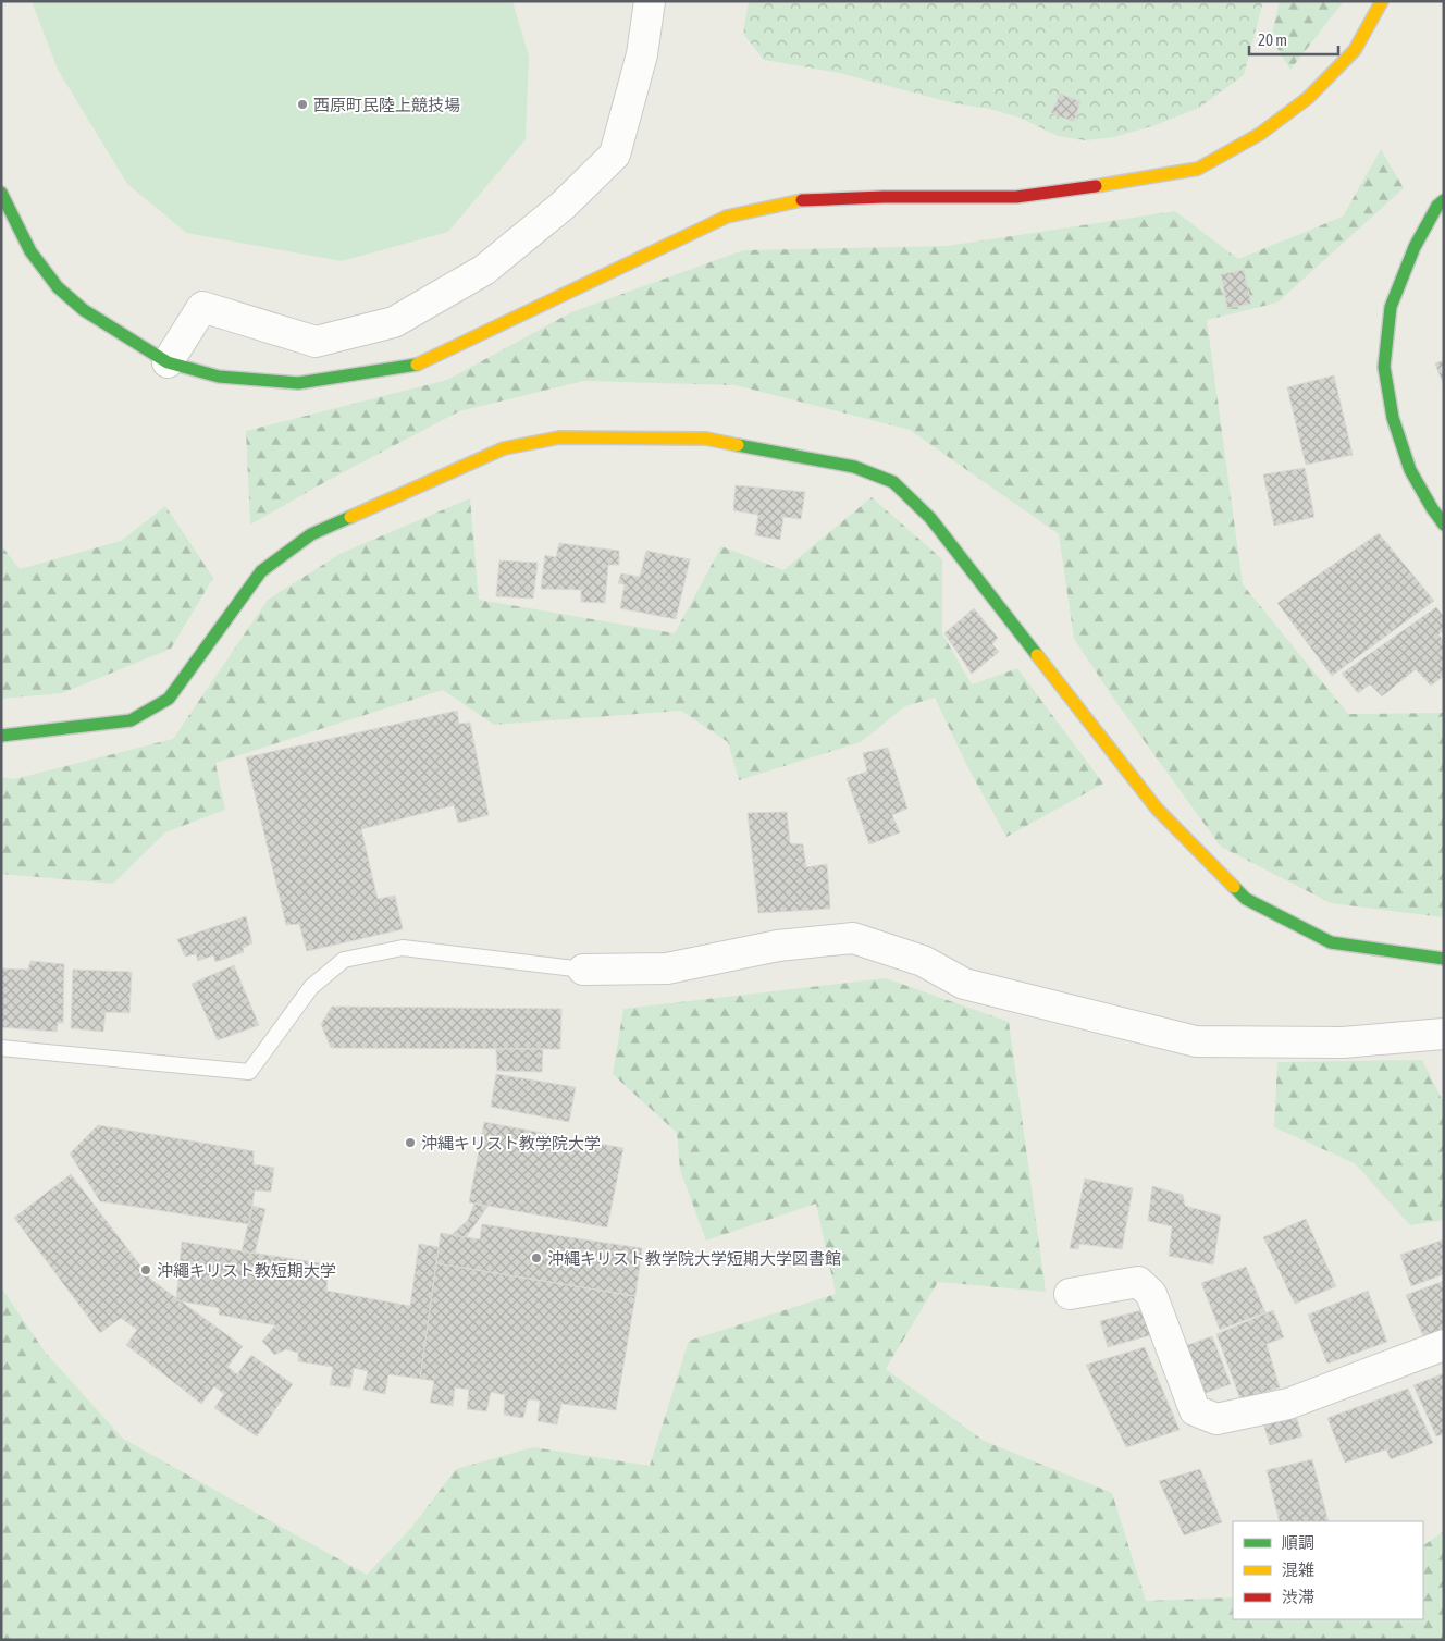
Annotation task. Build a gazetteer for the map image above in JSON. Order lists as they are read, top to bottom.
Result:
{
  "places": [
    "西原町民陸上競技場",
    "沖縄キリスト教学院大学",
    "沖縄キリスト教学院大学短期大学図書館",
    "沖繩キリスト教短期大学"
  ],
  "legend": ["順調", "混雑", "渋滞"],
  "scale_bar": "20 m"
}
